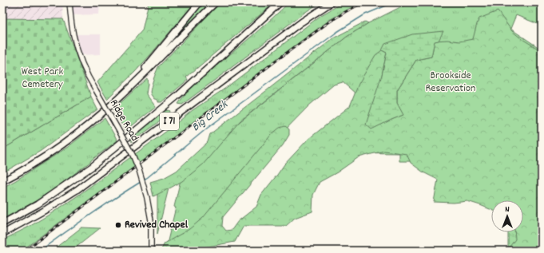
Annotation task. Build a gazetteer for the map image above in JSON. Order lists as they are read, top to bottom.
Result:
{
  "streets": {
    "highway": ["I 71"],
    "main road": ["Ridge Road"]
  },
  "water": ["Big Creek"],
  "parks": ["West Park Cemetery", "Brookside Reservation"],
  "places": ["Revived Chapel"],
  "north": "top"
}
